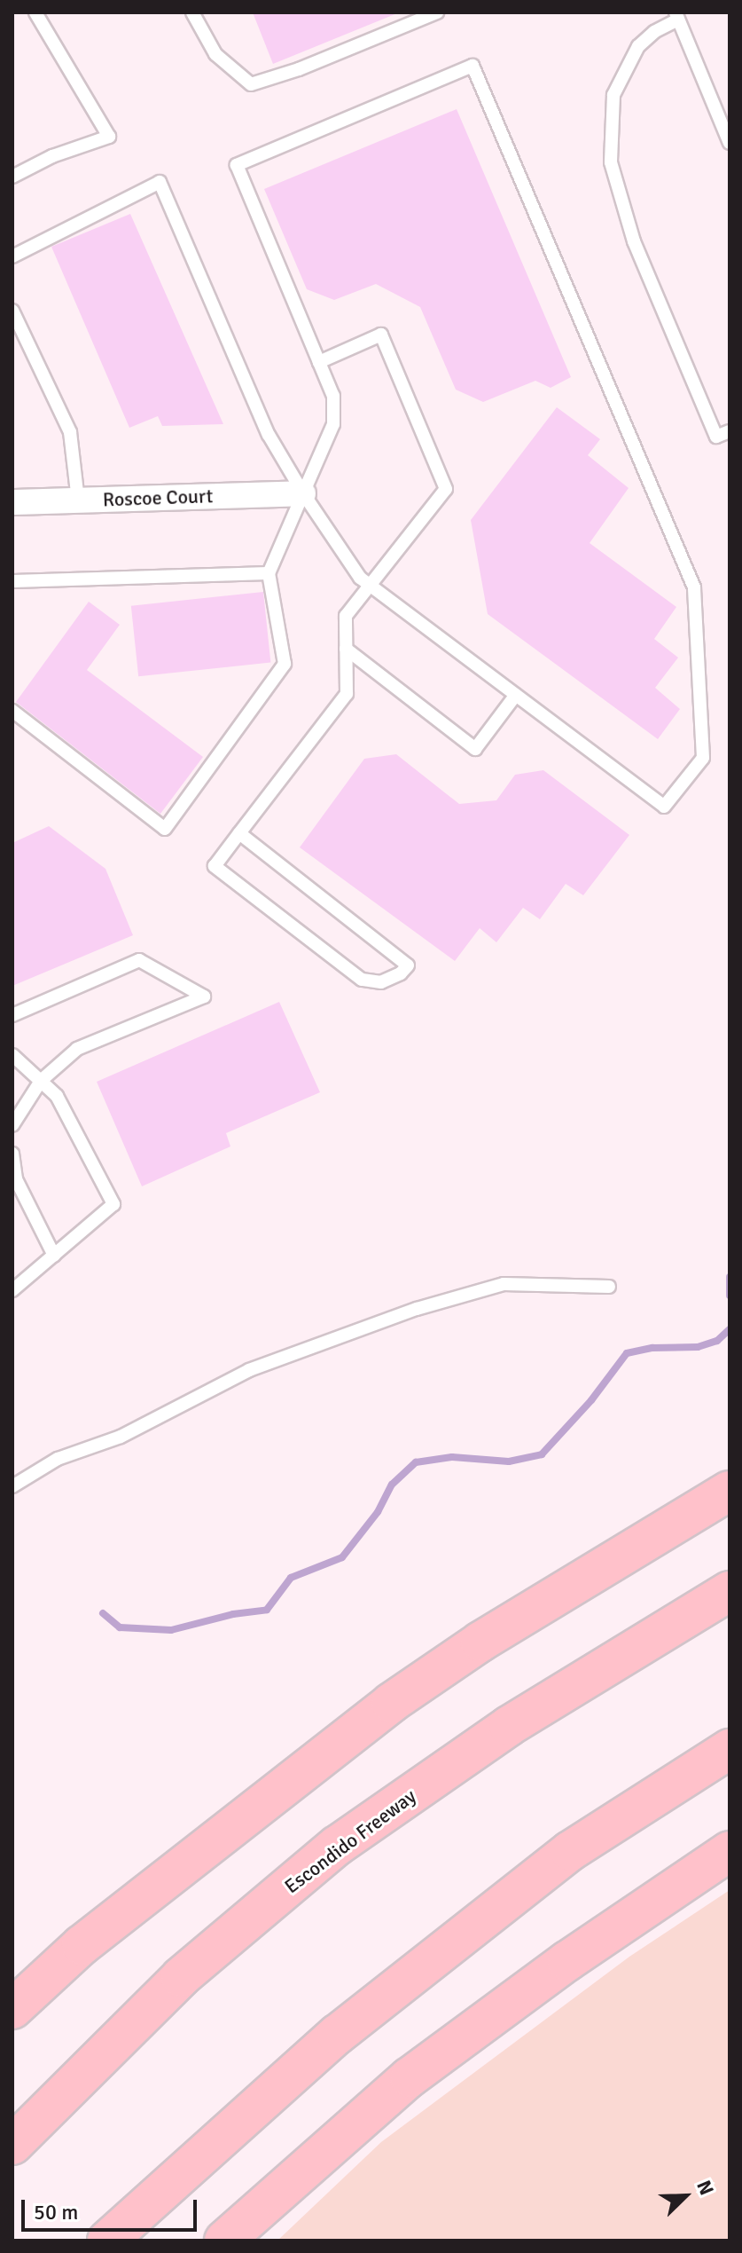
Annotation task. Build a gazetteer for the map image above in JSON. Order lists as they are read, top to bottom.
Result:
{
  "streets": {
    "highway": ["Escondido Freeway"],
    "street": ["Roscoe Court"]
  },
  "scale_bar": "50 m",
  "north": "top right"
}
